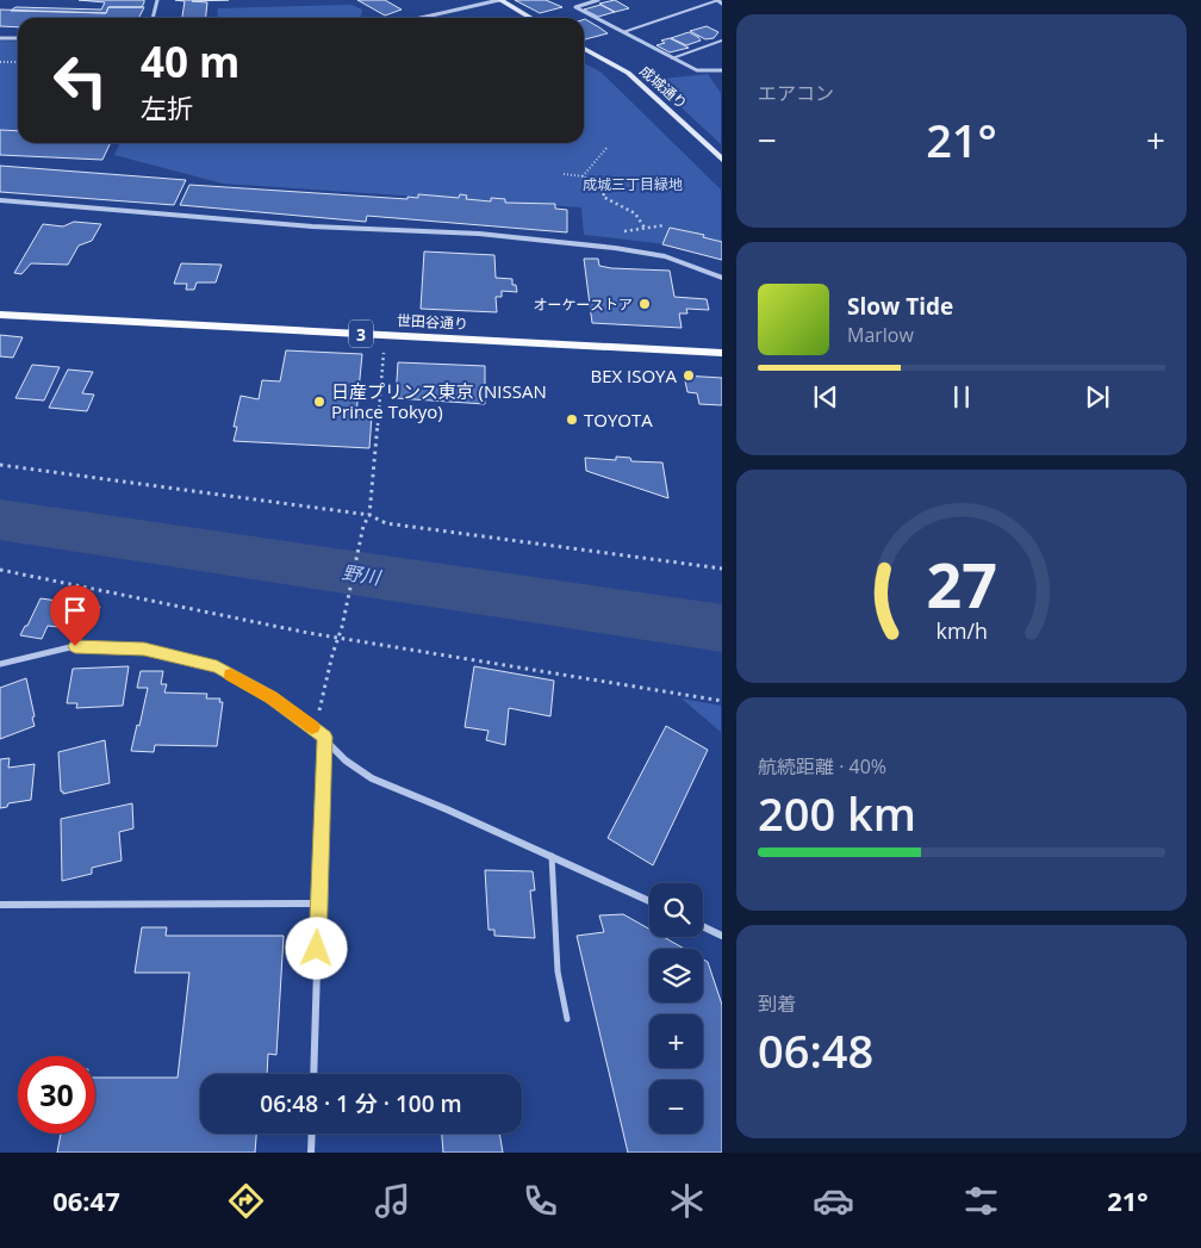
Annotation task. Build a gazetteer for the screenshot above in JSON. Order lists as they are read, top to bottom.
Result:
{
  "streets": {
    "main road": ["世田谷通り", "3"],
    "street": ["成城通り"]
  },
  "water": ["野川"],
  "parks": ["成城三丁目緑地"],
  "places": [
    "オーケーストア",
    "BEX ISOYA",
    "日産プリンス東京 (NISSAN Prince Tokyo)",
    "TOYOTA"
  ],
  "page": {
    "tile": [
      "エアコン",
      ["航続距離 · 40%", "200 km"],
      ["到着", "06:48"]
    ],
    "turn": ["40 m", "左折"],
    "heat": ["−", "21°", "+"],
    "song": ["Slow Tide", "Marlow"],
    "map_buttons": ["+", "−"],
    "limit": "30",
    "trip": "06:48 · 1 分 · 100 m",
    "tabs": ["06:47", "21°"],
    "gauge": ["27", "km/h"]
  }
}
